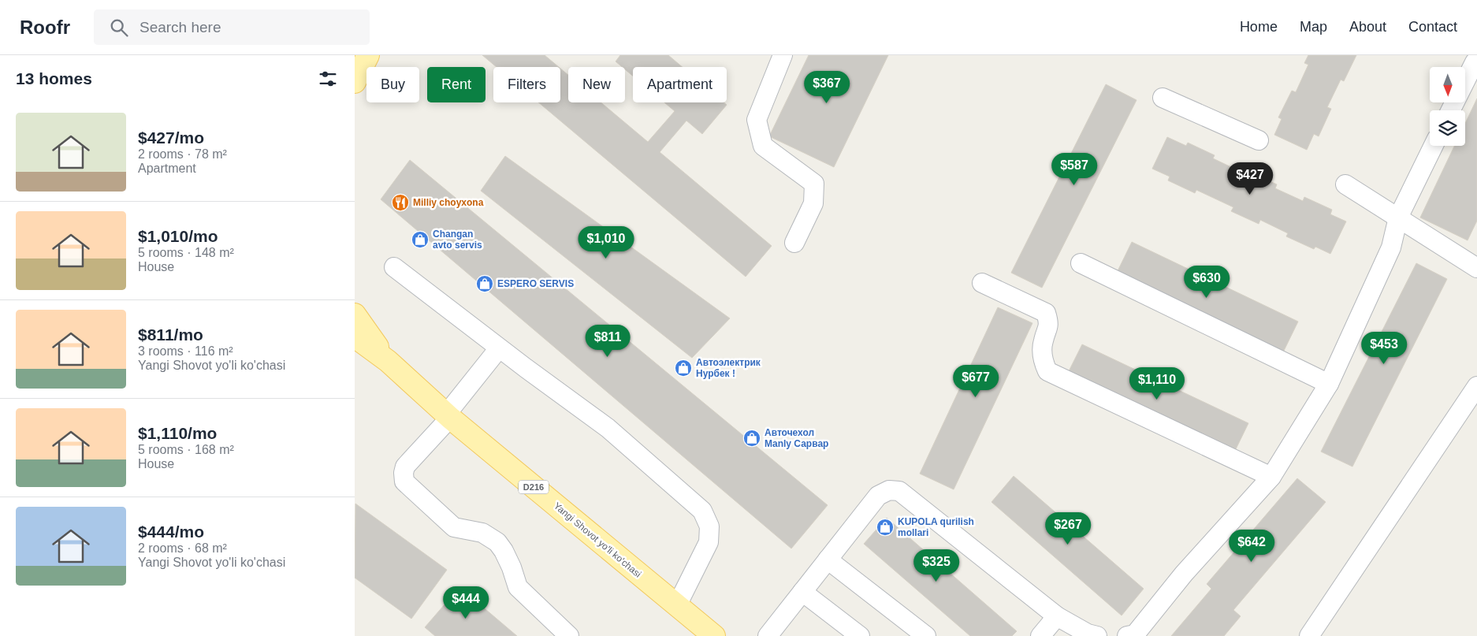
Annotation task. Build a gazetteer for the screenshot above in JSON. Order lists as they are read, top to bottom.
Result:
{
  "streets": {
    "main road": ["D216", "Yangi Shovot yo'li ko'chasi"]
  },
  "places": {
    "restaurant": ["Milliy choyxona"],
    "shop": [
      "Changan avto servis",
      "ESPERO SERVIS",
      "Автоэлектрик Нурбек !",
      "Авточехол Manly Сарвар",
      "KUPOLA qurilish mollari"
    ]
  },
  "north": "bottom",
  "page": {
    "header": "Roofr",
    "search": "Search here",
    "nav": [
      "Home",
      "Map",
      "About",
      "Contact"
    ],
    "heading": "13 homes",
    "chip": [
      "Buy",
      "Rent",
      "Filters",
      "New",
      "Apartment"
    ],
    "price": [
      "$367",
      "$587",
      "$427",
      "$1,010",
      "$630",
      "$811",
      "$453",
      "$677",
      "$1,110",
      "$267",
      "$642",
      "$325",
      "$444"
    ],
    "list": [
      {
        "name": "$427/mo",
        "note": "2 rooms · 78 m² · Apartment"
      },
      {
        "name": "$1,010/mo",
        "note": "5 rooms · 148 m² · House"
      },
      {
        "name": "$811/mo",
        "note": "3 rooms · 116 m² · Yangi Shovot yo'li ko'chasi"
      },
      {
        "name": "$1,110/mo",
        "note": "5 rooms · 168 m² · House"
      },
      {
        "name": "$444/mo",
        "note": "2 rooms · 68 m² · Yangi Shovot yo'li ko'chasi"
      }
    ]
  }
}
